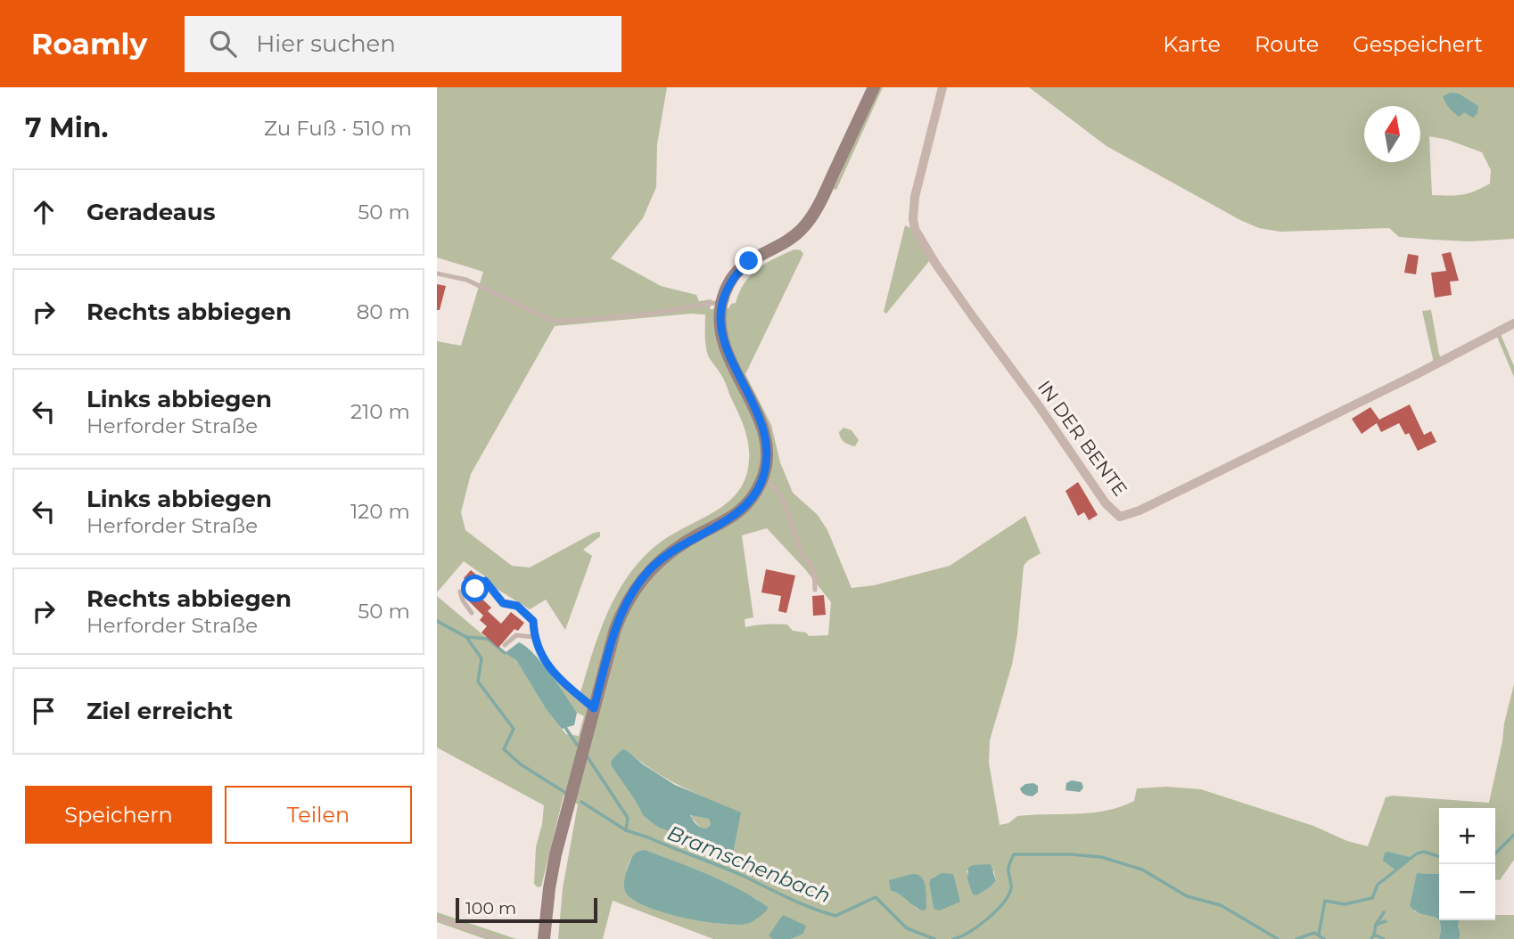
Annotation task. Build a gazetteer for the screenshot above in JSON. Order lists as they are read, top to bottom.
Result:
{
  "streets": {
    "street": ["IN DER BENTE"]
  },
  "water": ["Bramschenbach"],
  "scale_bar": "100 m",
  "north": "top",
  "page": {
    "header": "Roamly",
    "search": "Hier suchen",
    "nav": ["Karte", "Route", "Gespeichert"],
    "heading": ["7 Min.", "Zu Fuß · 510 m"],
    "list": [
      ["Geradeaus", "50 m"],
      ["Rechts abbiegen", "80 m"],
      ["Links abbiegen", "Herforder Straße", "210 m"],
      ["Links abbiegen", "Herforder Straße", "120 m"],
      ["Rechts abbiegen", "Herforder Straße", "50 m"],
      "Ziel erreicht"
    ],
    "buttons": ["Speichern", "Teilen"],
    "map_buttons": ["+", "−"],
    "scale": "100 m"
  }
}
